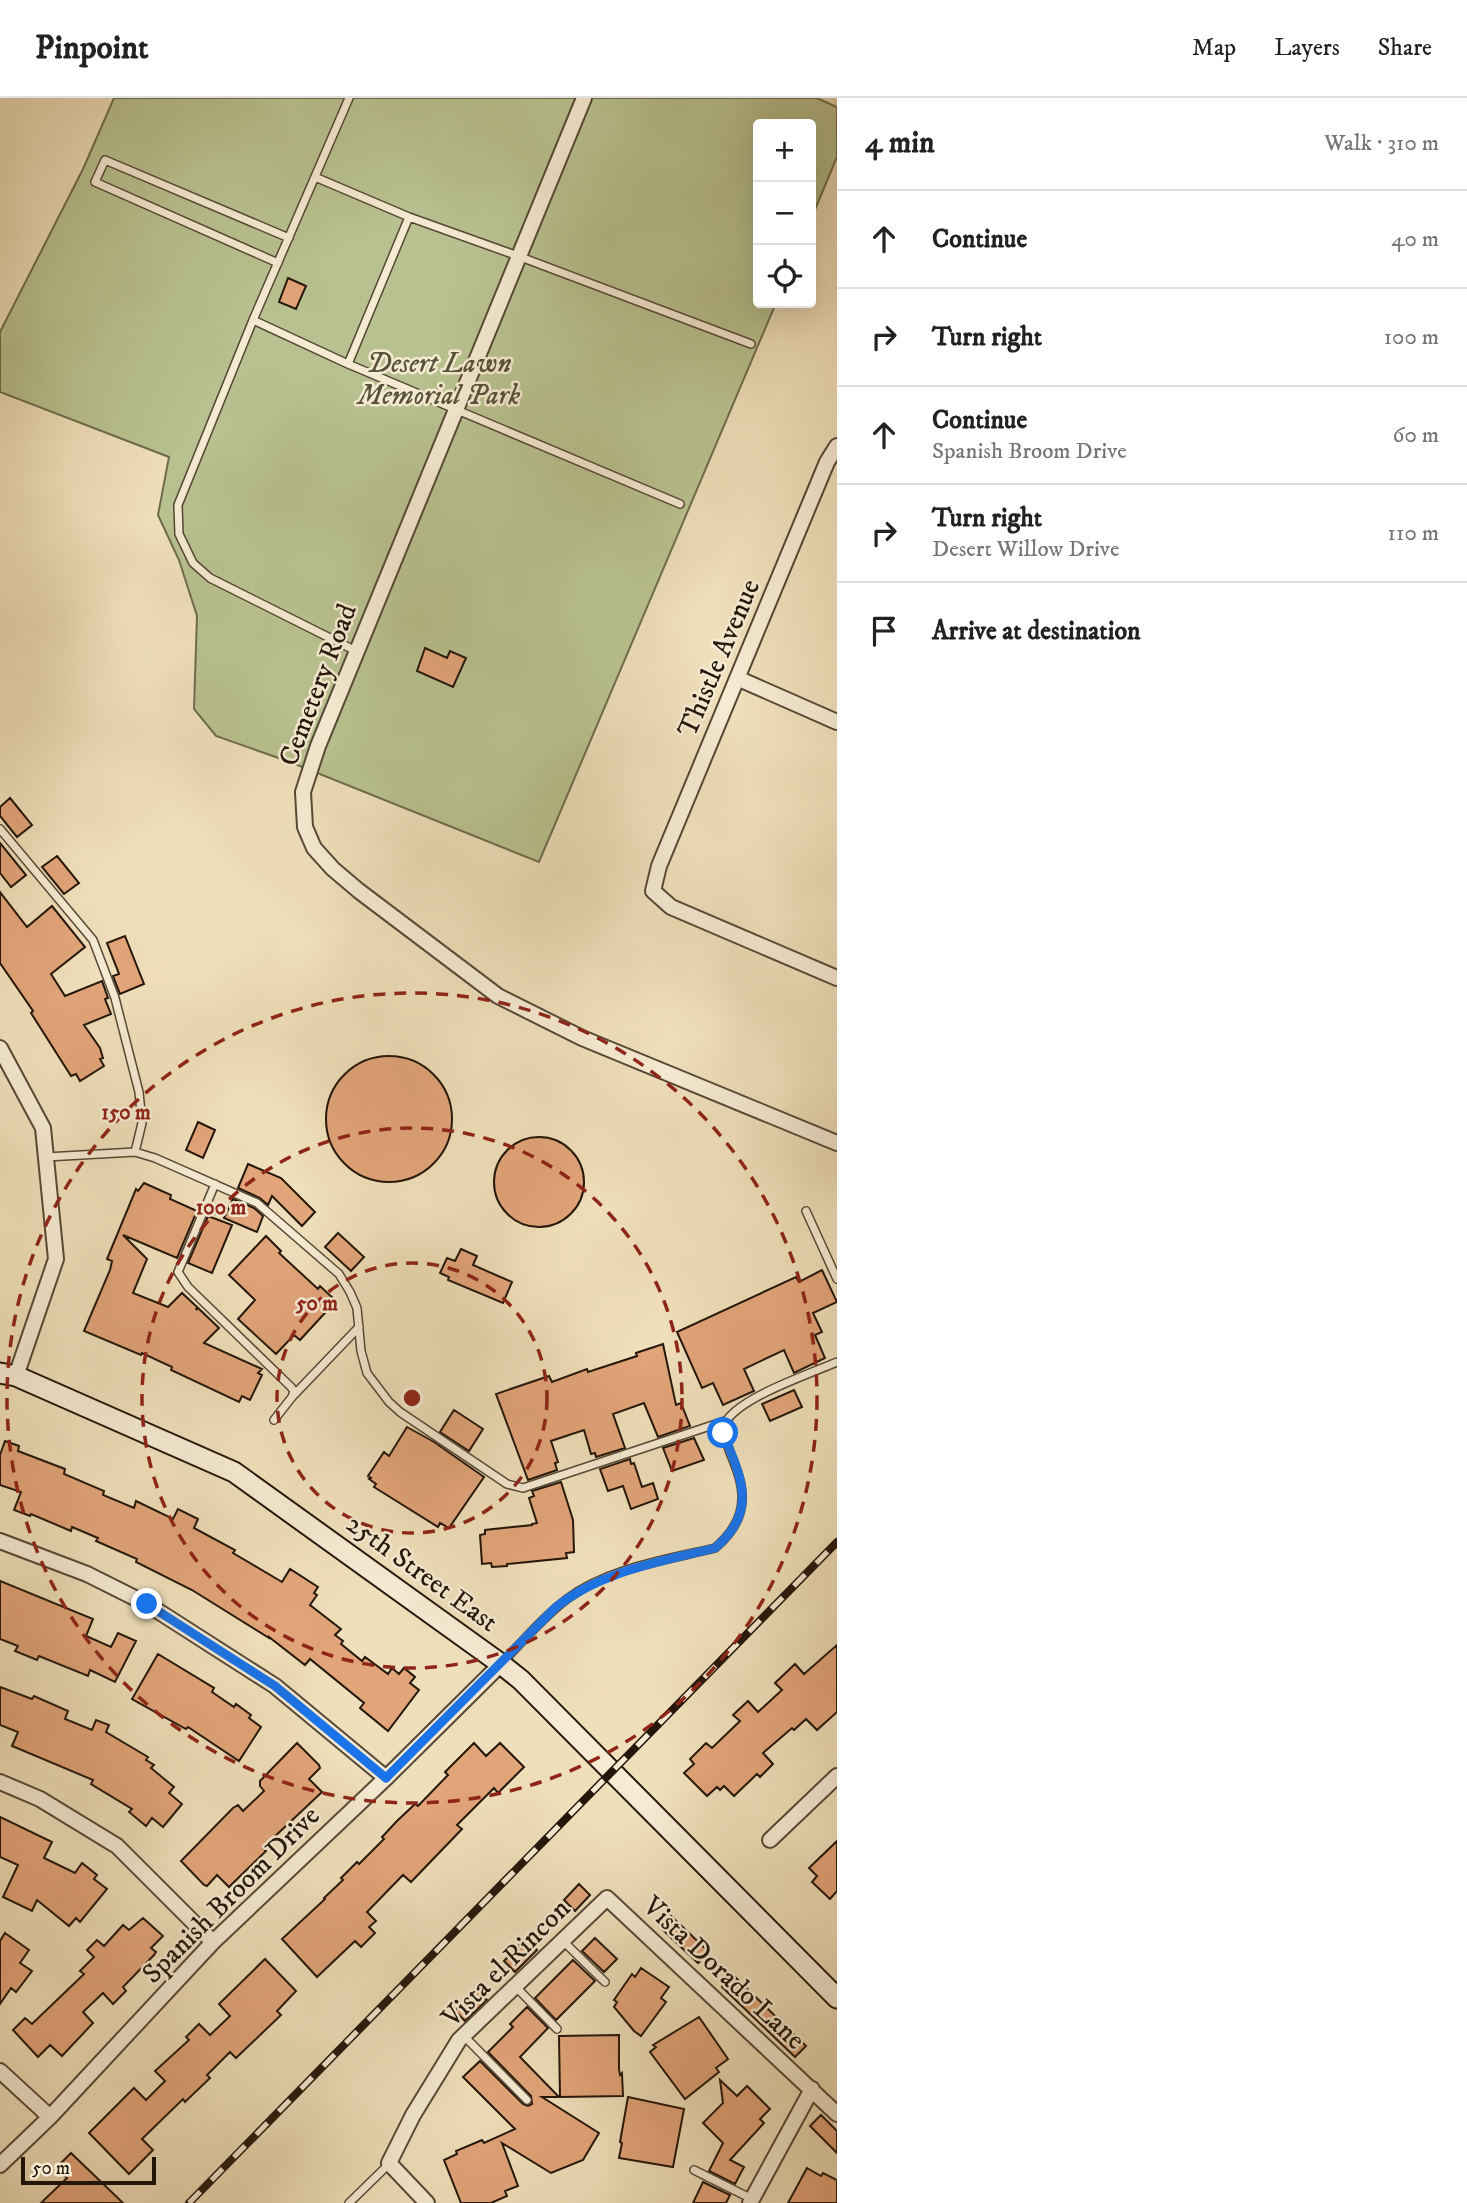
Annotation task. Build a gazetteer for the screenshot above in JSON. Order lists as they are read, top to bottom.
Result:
{
  "streets": {
    "main road": ["25th Street East"],
    "street": [
      "Thistle Avenue",
      "Cemetery Road",
      "Spanish Broom Drive",
      "Vista el Rincon",
      "Vista Dorado Lane"
    ]
  },
  "crossings": [
    ["25th Street East", "Spanish Broom Drive"],
    ["Vista el Rincon", "Vista Dorado Lane"]
  ],
  "parks": ["Desert Lawn Memorial Park"],
  "scale_bar": "50 m",
  "page": {
    "header": "Pinpoint",
    "nav": ["Map", "Layers", "Share"],
    "heading": ["4 min", "Walk · 310 m"],
    "map_buttons": ["+", "−"],
    "list": [
      ["Continue", "40 m"],
      ["Turn right", "100 m"],
      ["Continue", "Spanish Broom Drive", "60 m"],
      ["Turn right", "Desert Willow Drive", "110 m"],
      "Arrive at destination"
    ],
    "scale": "50 m"
  },
  "rings": ["150 m", "100 m", "50 m"]
}
